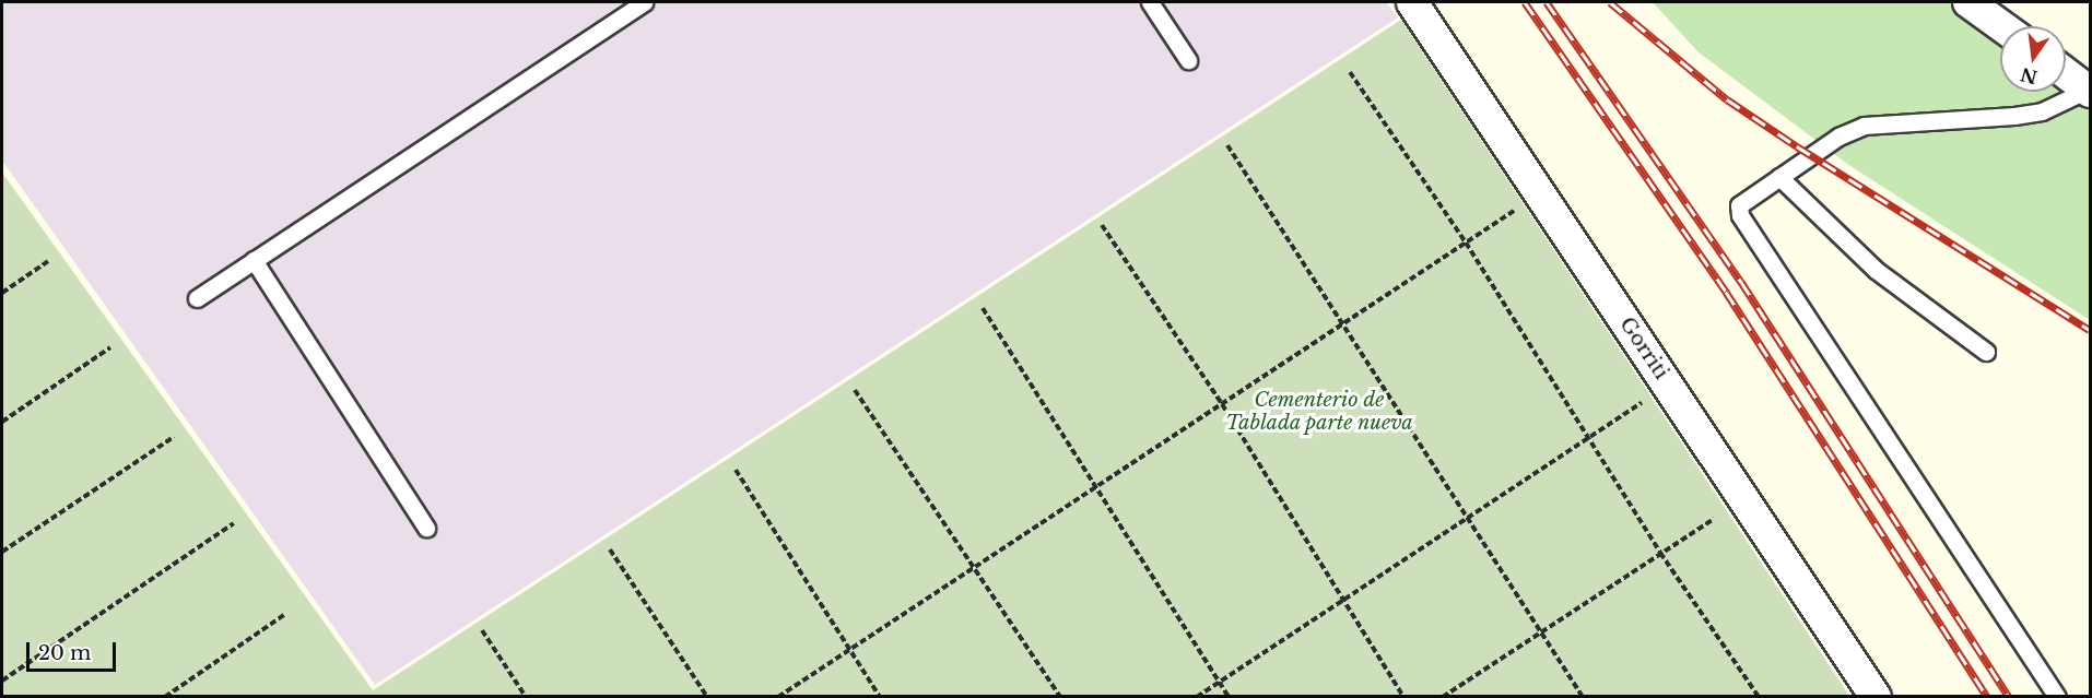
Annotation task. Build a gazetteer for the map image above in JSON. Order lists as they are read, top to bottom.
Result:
{
  "streets": {
    "street": ["Gorriti"]
  },
  "parks": ["Cementerio de Tablada parte nueva"],
  "scale_bar": "20 m",
  "north": "bottom"
}
